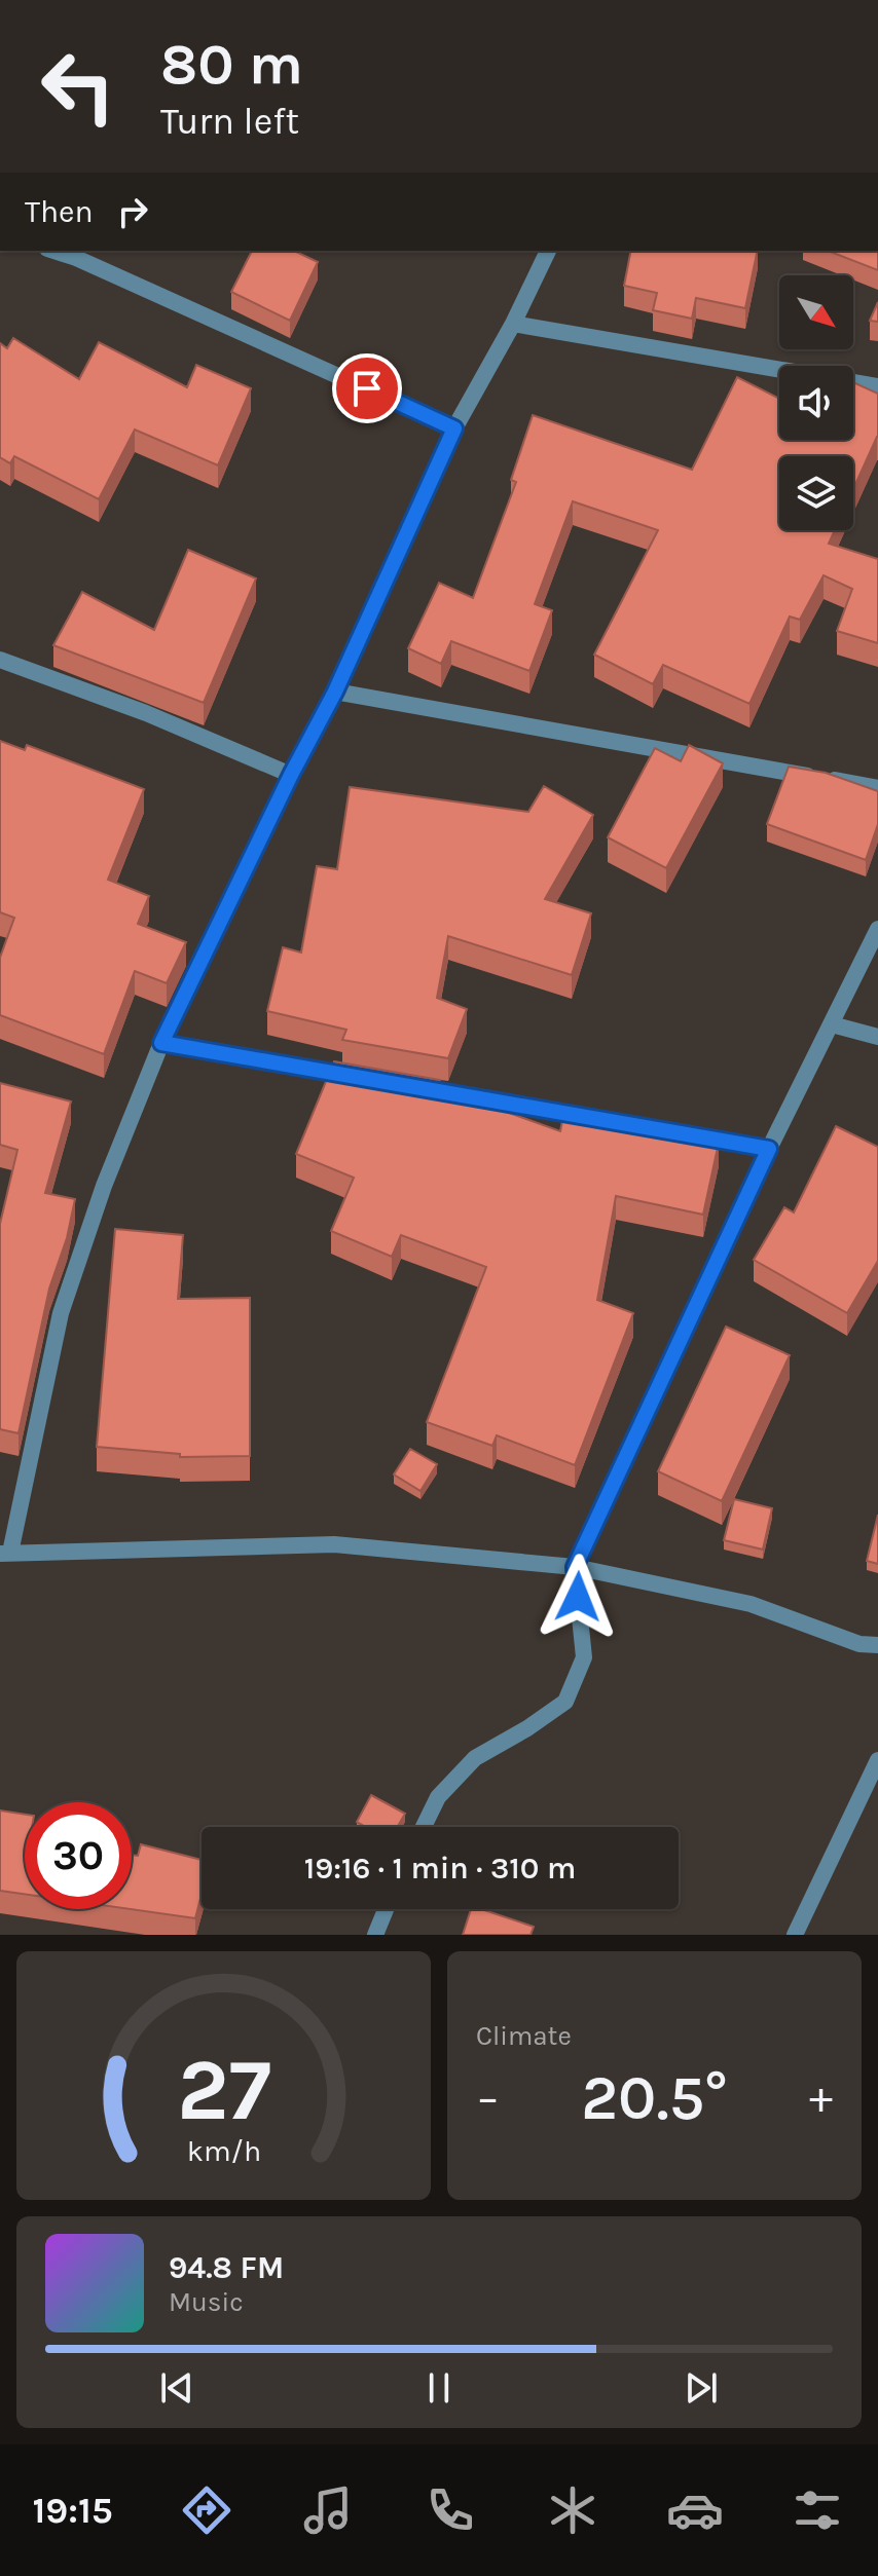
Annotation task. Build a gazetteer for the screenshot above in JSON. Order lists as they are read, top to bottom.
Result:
{
  "north": "bottom right",
  "page": {
    "turn": ["80 m", "Turn left"],
    "then": "Then",
    "limit": "30",
    "trip": "19:16 · 1 min · 310 m",
    "tile": "Climate",
    "heat": ["−", "20.5°", "+"],
    "song": ["94.8 FM", "Music"],
    "tabs": "19:15",
    "gauge": ["27", "km/h"]
  }
}
